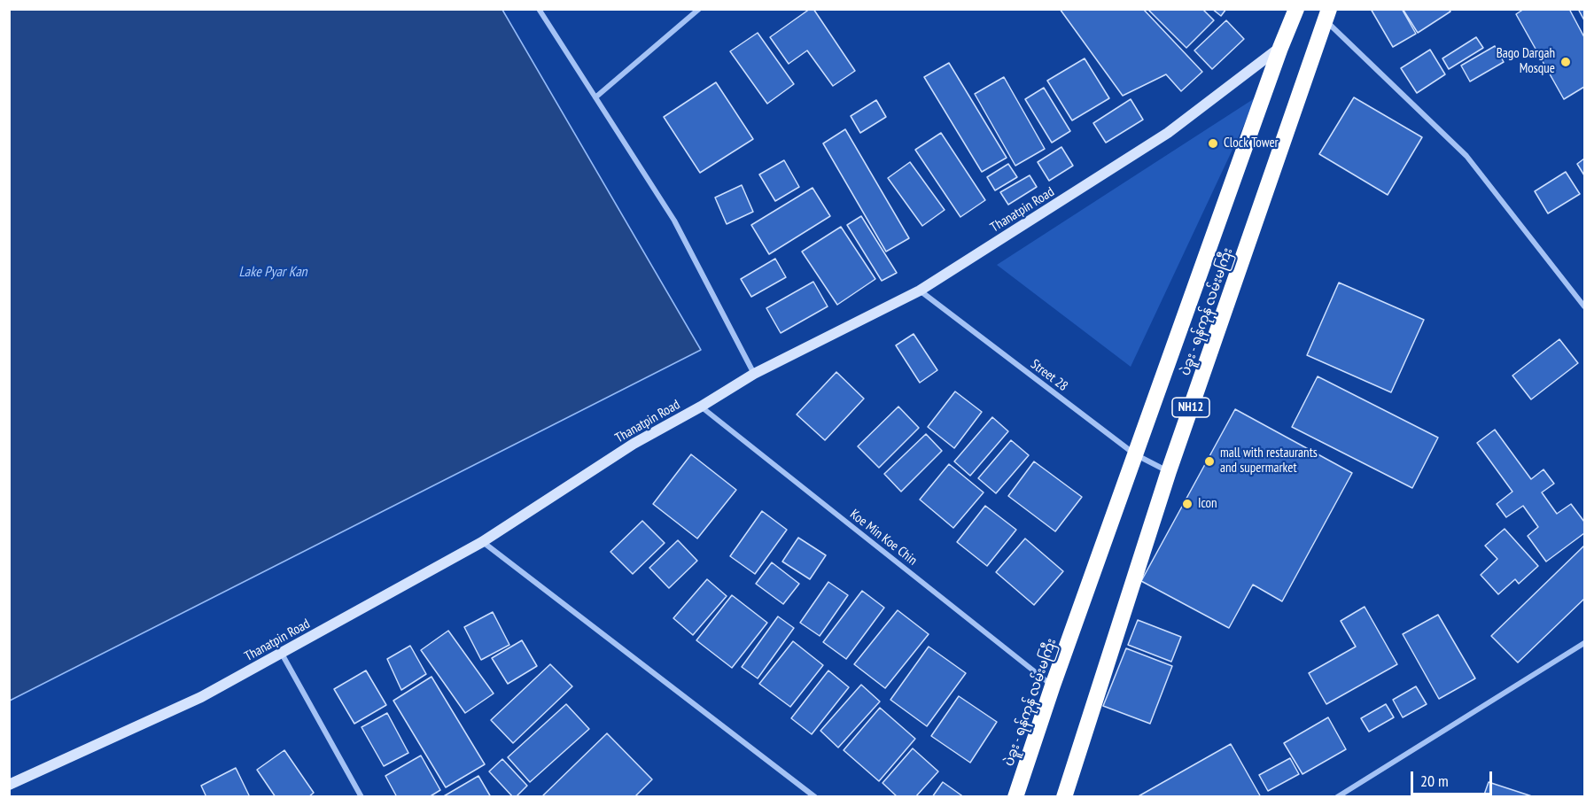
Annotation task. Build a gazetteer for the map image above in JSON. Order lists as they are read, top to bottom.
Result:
{
  "streets": {
    "highway": ["ပဲခူး - ရန်ကုန် လမ်းမကြီး", "NH12"],
    "main road": ["Thanatpin Road"],
    "street": ["Street 28", "Koe Min Koe Chin"]
  },
  "crossings": [
    ["Thanatpin Road", "ပဲခူး - ရန်ကုန် လမ်းမကြီး"],
    ["Thanatpin Road", "Street 28"],
    ["Thanatpin Road", "NH12"],
    ["Thanatpin Road", "Koe Min Koe Chin"],
    ["ပဲခူး - ရန်ကုန် လမ်းမကြီး", "Street 28"],
    ["ပဲခူး - ရန်ကုန် လမ်းမကြီး", "NH12"],
    ["ပဲခူး - ရန်ကုန် လမ်းမကြီး", "Koe Min Koe Chin"]
  ],
  "water": ["Lake Pyar Kan"],
  "places": [
    "Bago Dargah Mosque",
    "Clock Tower",
    "mall with restaurants and supermarket",
    "Icon"
  ],
  "scale_bar": "20 m"
}
